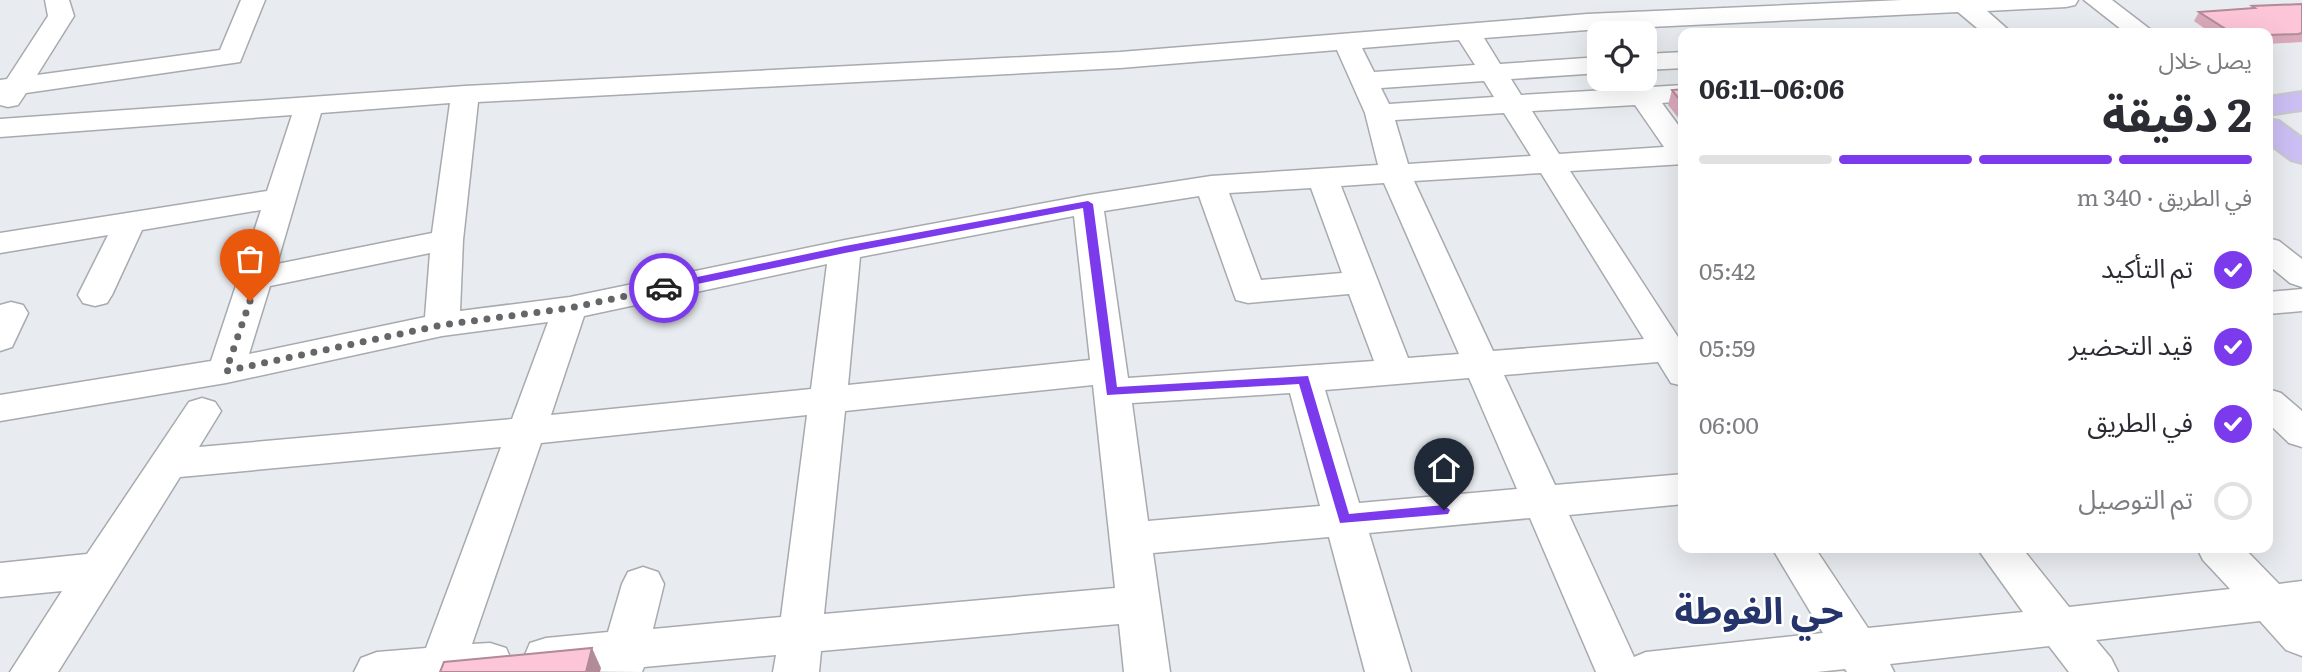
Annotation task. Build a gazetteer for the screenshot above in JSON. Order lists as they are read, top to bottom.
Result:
{
  "districts": ["حي الغوطة"],
  "page": {
    "heading": ["2 دقيقة", "يصل خلال", "06:06–06:11"],
    "bar": "في الطريق · 340 m",
    "list": [
      ["تم التأكيد", "05:42"],
      ["قيد التحضير", "05:59"],
      ["في الطريق", "06:00"],
      "تم التوصيل"
    ]
  }
}
